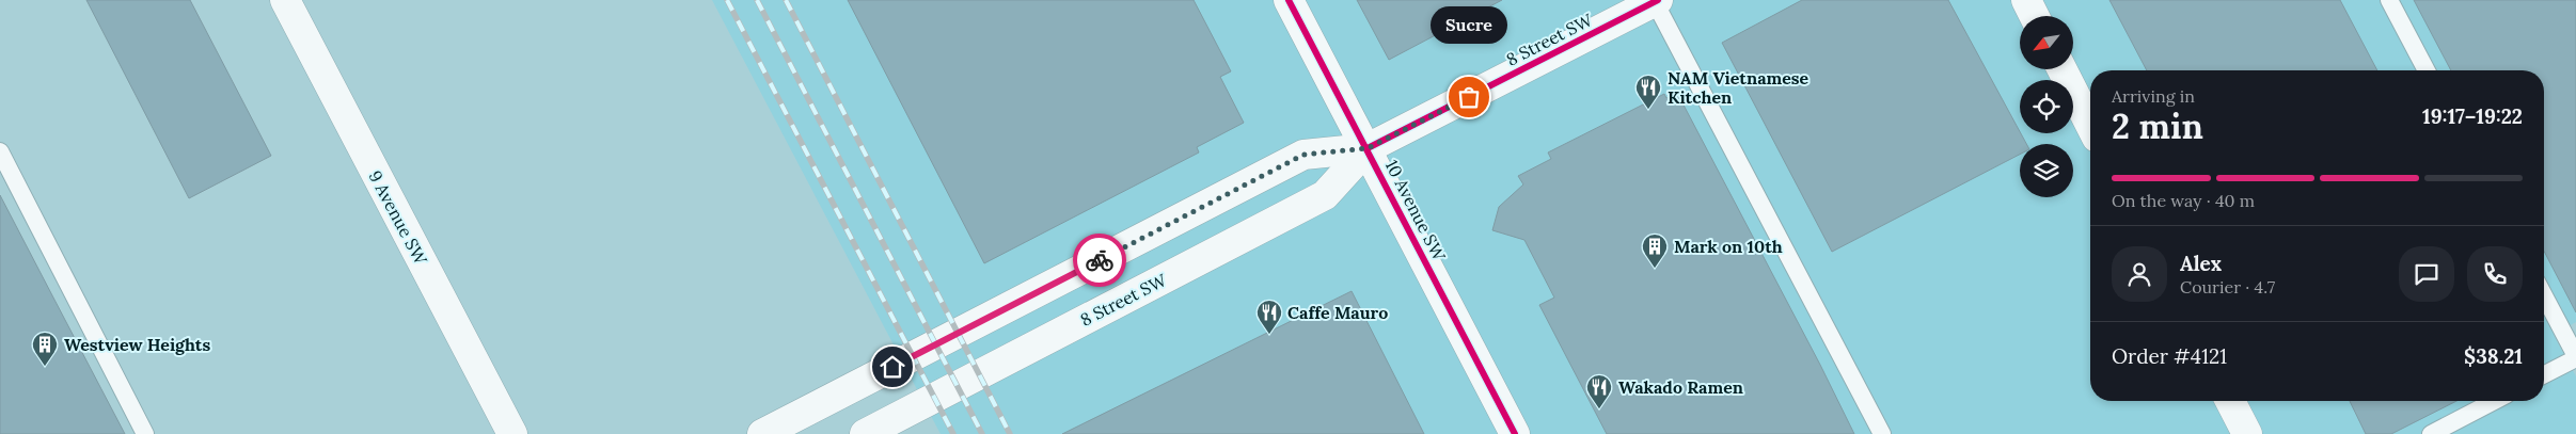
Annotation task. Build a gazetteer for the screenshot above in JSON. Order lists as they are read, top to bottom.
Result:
{
  "streets": {
    "main road": ["8 Street SW", "10 Avenue SW", "9 Avenue SW"]
  },
  "crossings": [
    ["8 Street SW", "10 Avenue SW"]
  ],
  "places": {
    "other": ["Sucre"],
    "restaurant": ["NAM Vietnamese Kitchen", "Caffe Mauro", "Wakado Ramen"],
    "building": ["Mark on 10th", "Westview Heights"]
  },
  "north": "bottom left",
  "page": {
    "bubble": "Sucre",
    "heading": ["2 min", "Arriving in", "19:17–19:22"],
    "panel": [
      "Alex",
      "Courier · 4.7",
      "Order #4121",
      "$38.21"
    ],
    "bar": "On the way · 40 m"
  }
}
